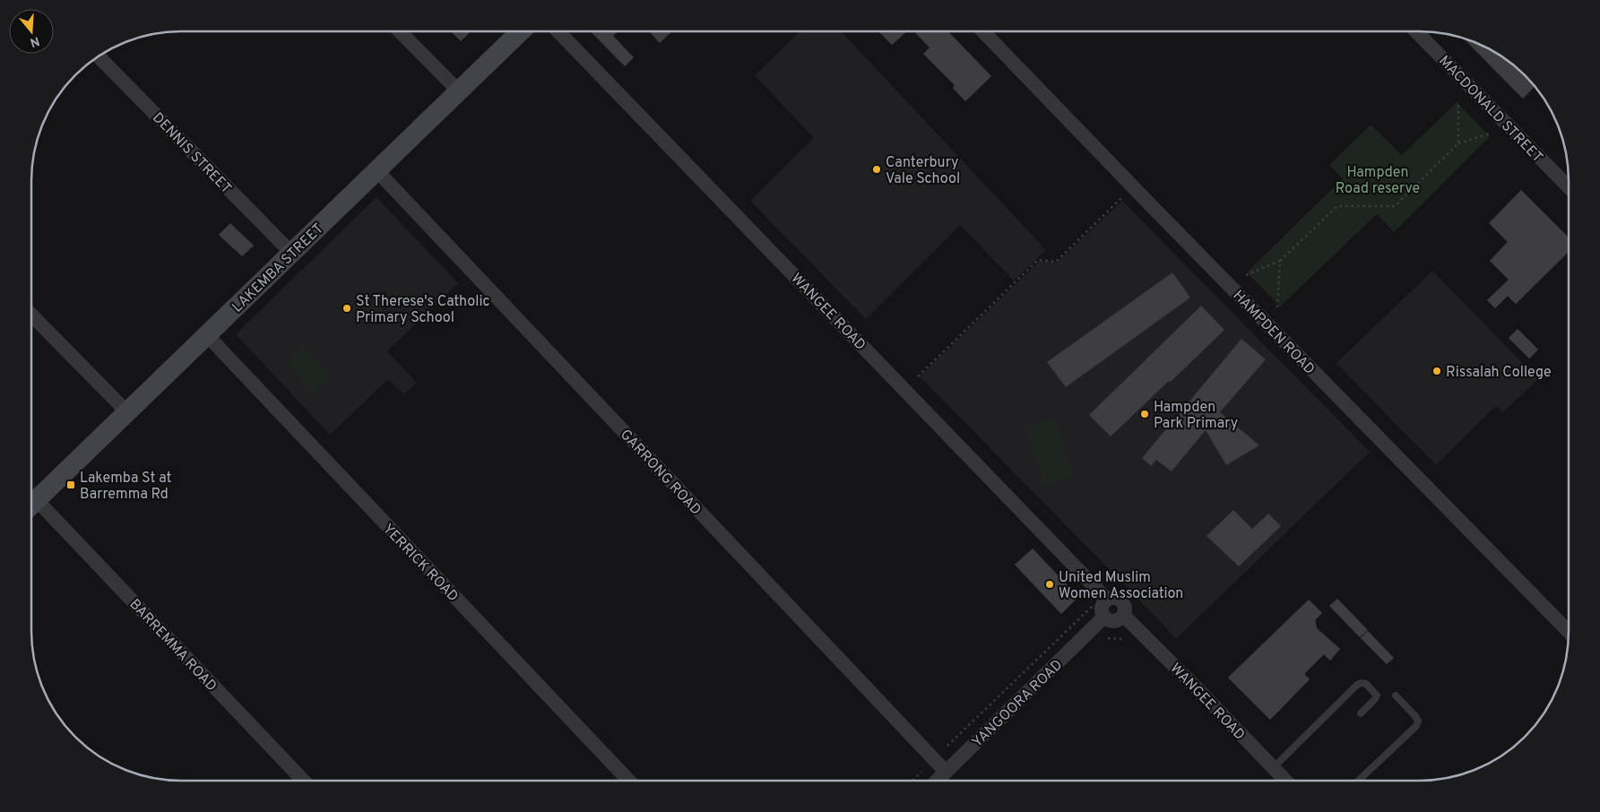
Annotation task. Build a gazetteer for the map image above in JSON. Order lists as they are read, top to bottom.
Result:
{
  "streets": {
    "main road": ["LAKEMBA STREET"],
    "street": [
      "MACDONALD STREET",
      "DENNIS STREET",
      "WANGEE ROAD",
      "HAMPDEN ROAD",
      "GARRONG ROAD",
      "YERRICK ROAD",
      "BARREMMA ROAD",
      "YANGOORA ROAD"
    ]
  },
  "crossings": [
    ["DENNIS STREET", "LAKEMBA STREET"],
    ["LAKEMBA STREET", "GARRONG ROAD"],
    ["LAKEMBA STREET", "YERRICK ROAD"],
    ["WANGEE ROAD", "YANGOORA ROAD"],
    ["GARRONG ROAD", "YANGOORA ROAD"]
  ],
  "parks": ["Hampden Road reserve"],
  "places": {
    "other": [
      "Canterbury Vale School",
      "St Therese's Catholic Primary School",
      "Rissalah College",
      "Hampden Park Primary",
      "United Muslim Women Association"
    ],
    "transit": ["Lakemba St at Barremma Rd"]
  },
  "north": "bottom"
}
